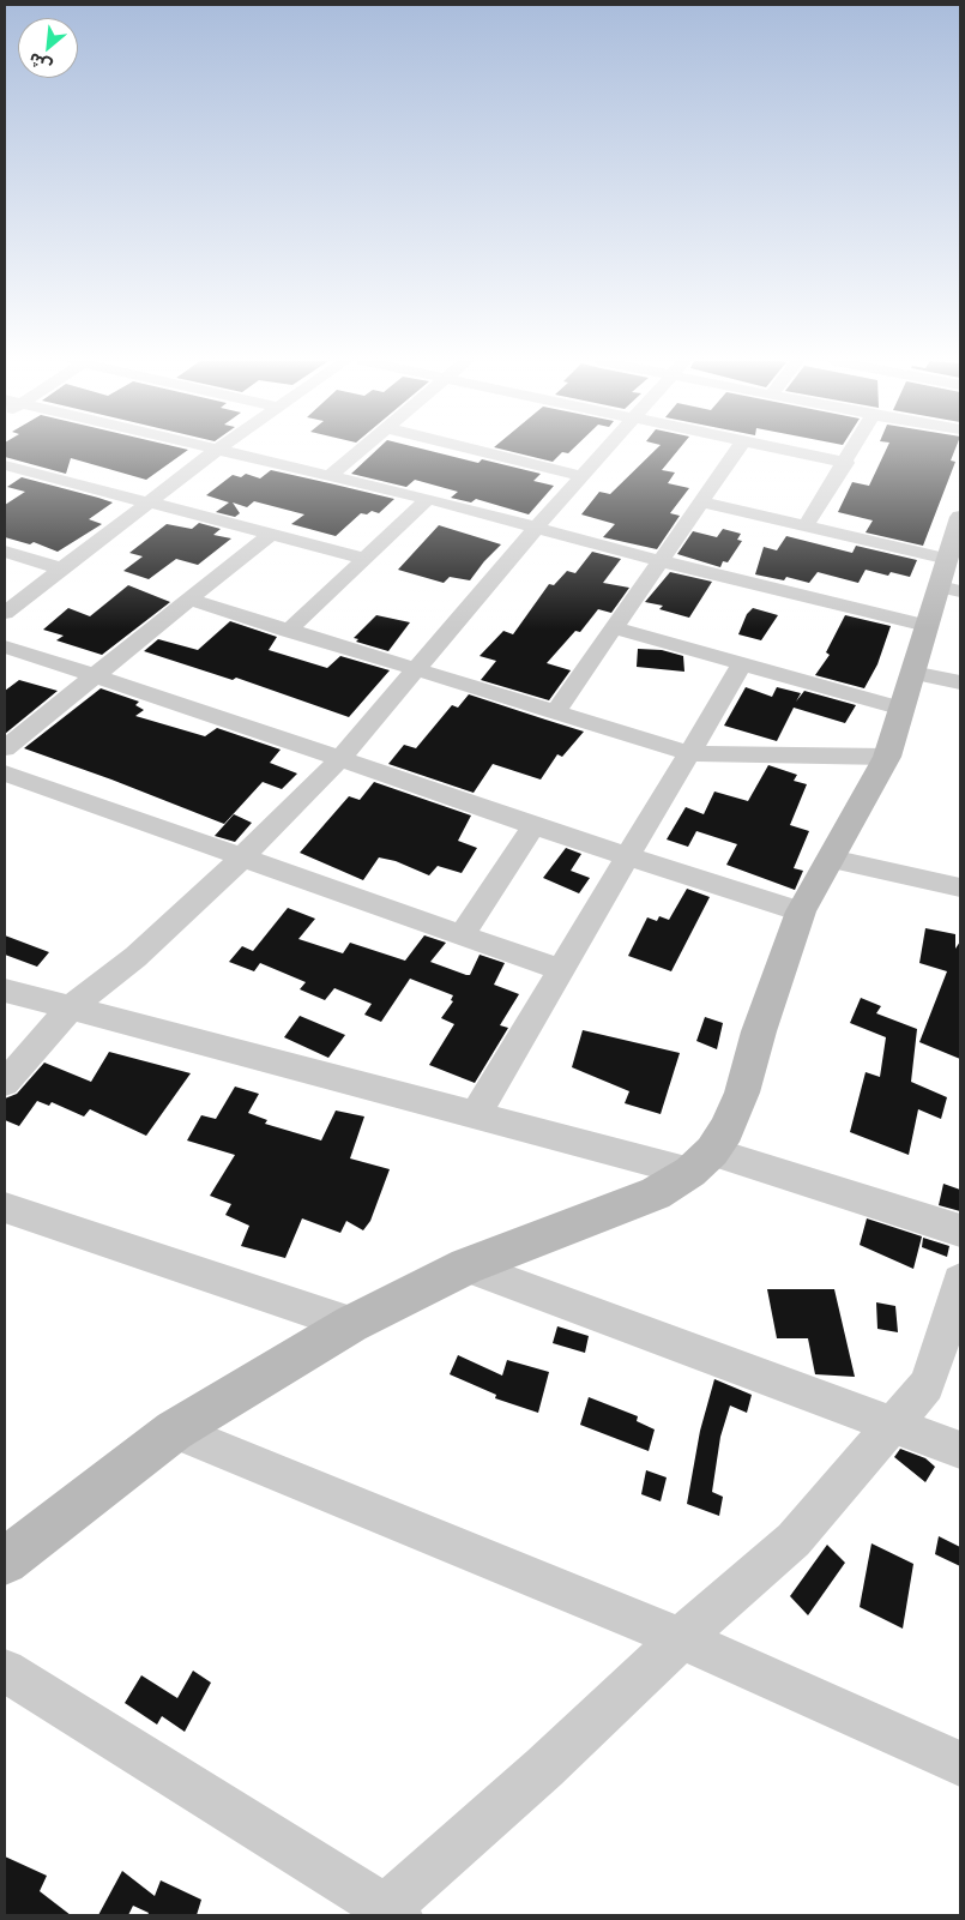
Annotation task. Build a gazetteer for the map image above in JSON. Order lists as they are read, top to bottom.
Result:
{
  "north": "bottom left"
}
